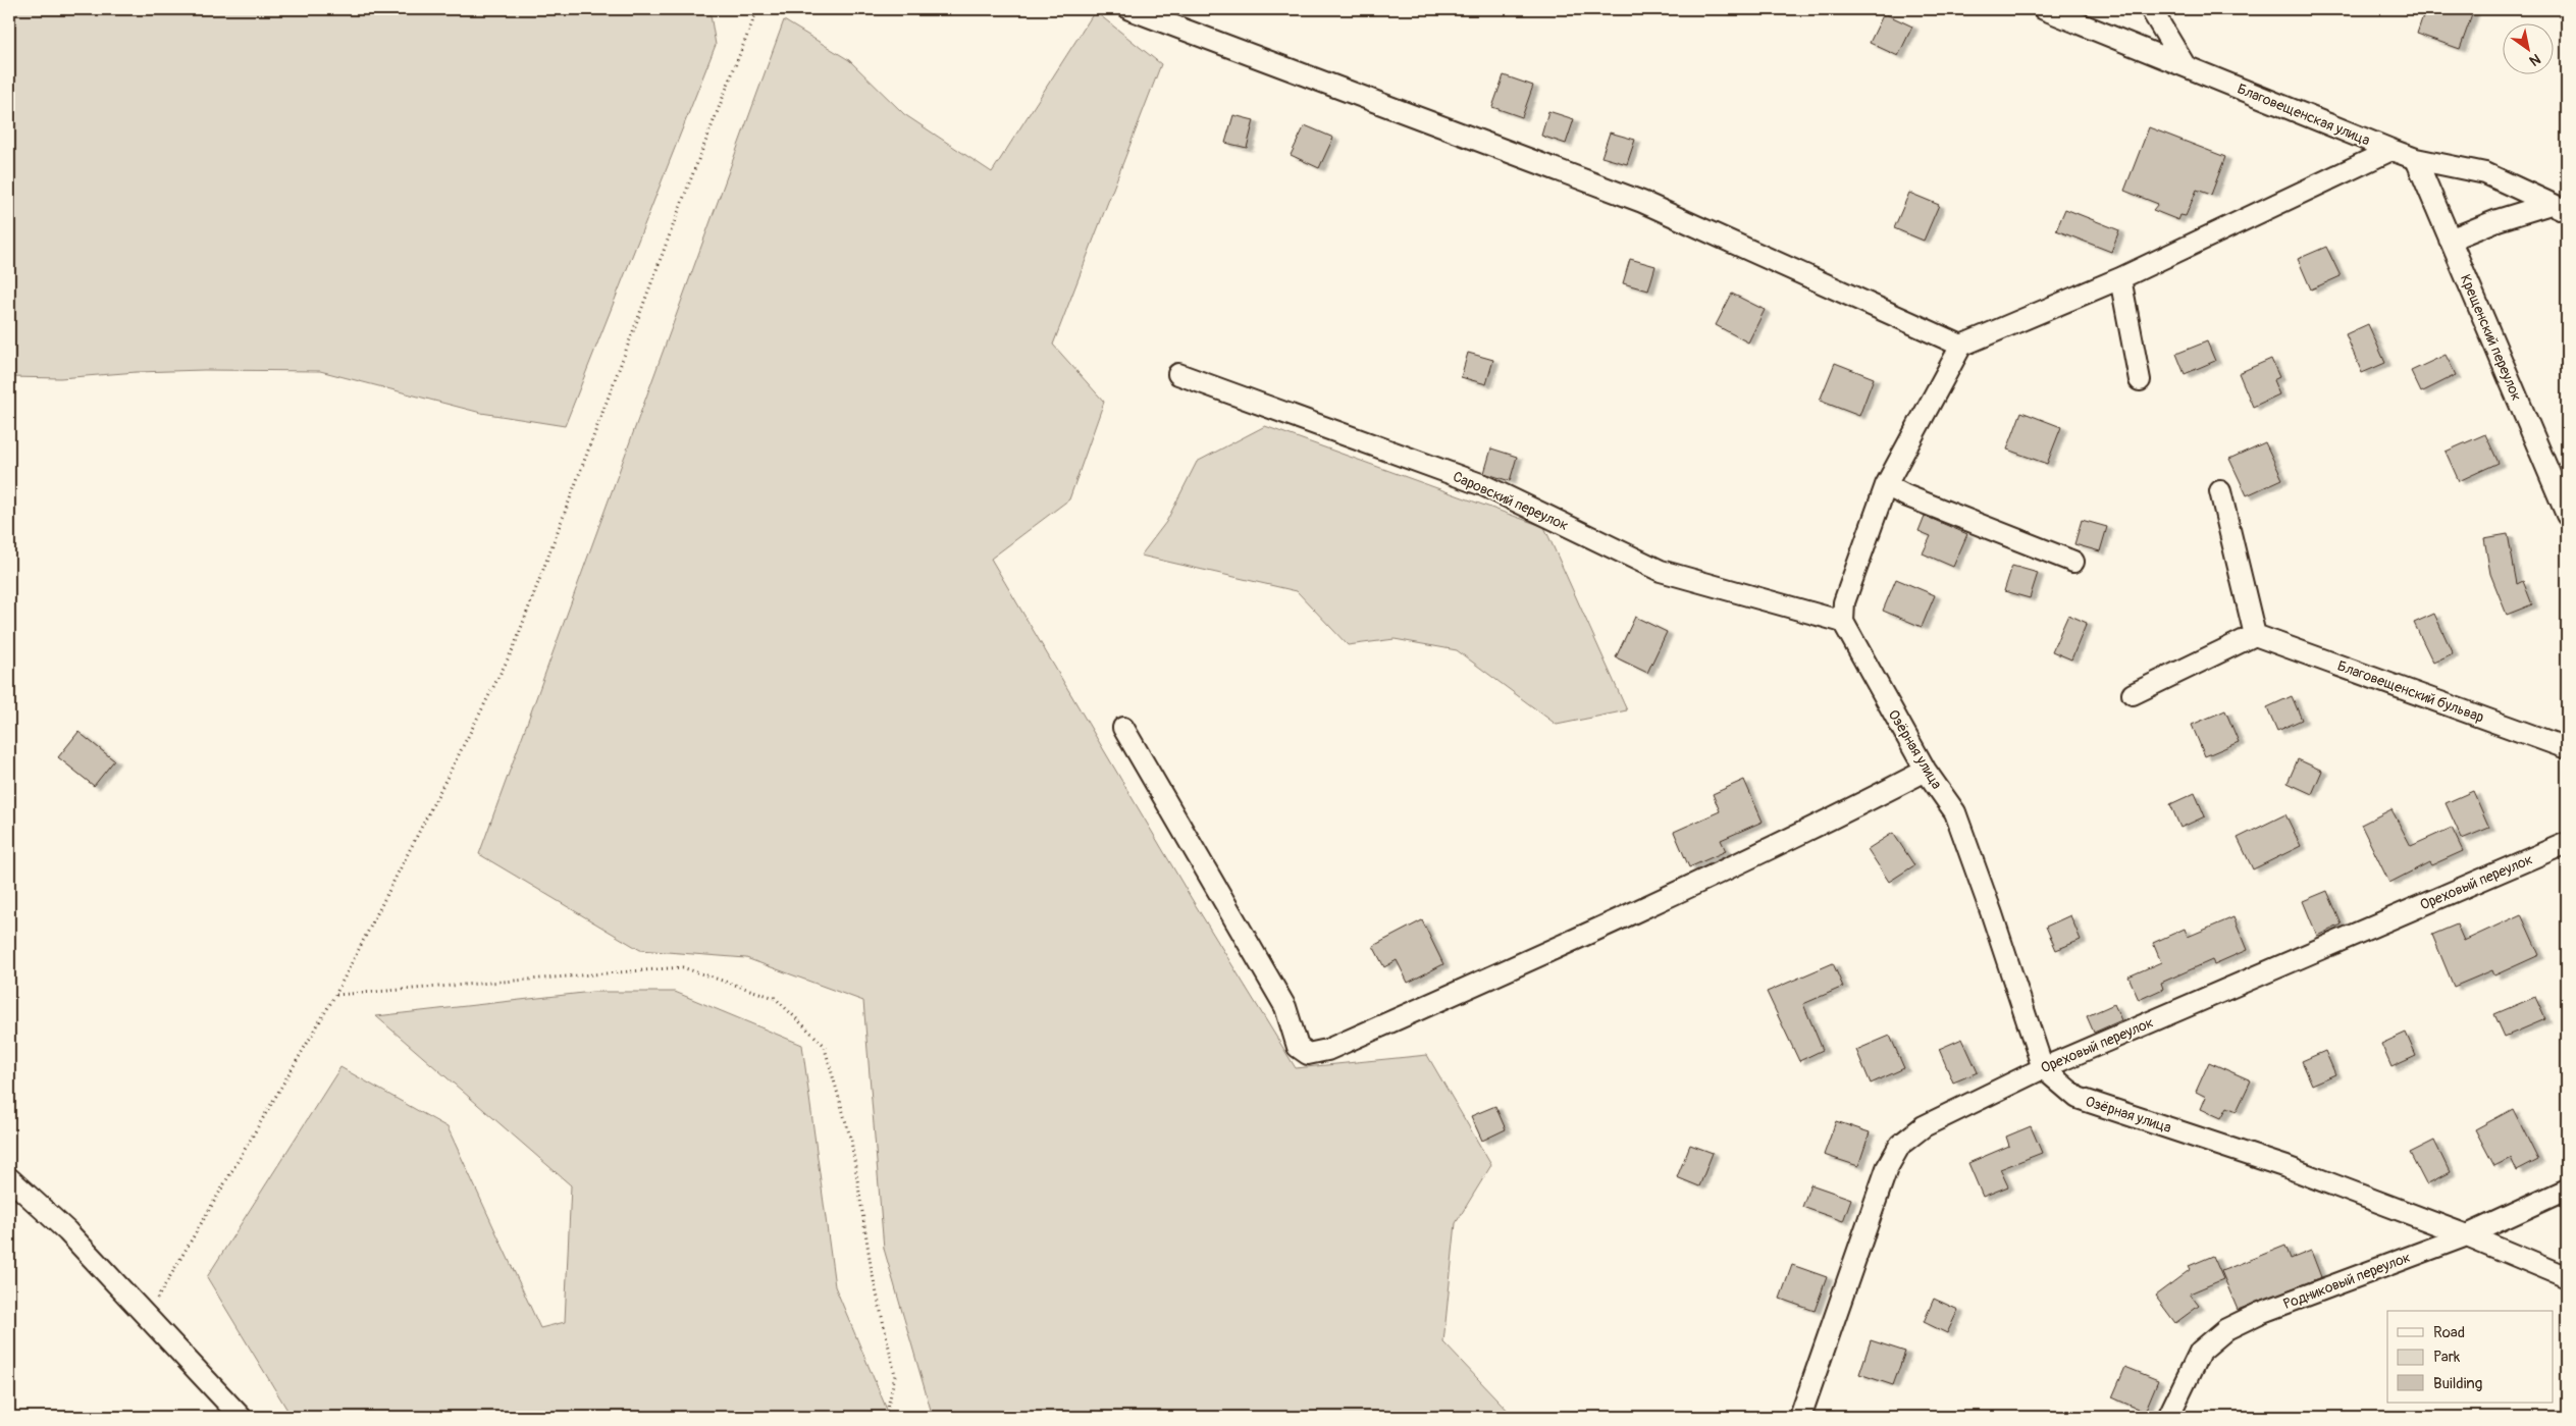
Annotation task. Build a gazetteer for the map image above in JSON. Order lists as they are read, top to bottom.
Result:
{
  "streets": {
    "street": [
      "Благовещенская улица",
      "Крещенский переулок",
      "Саровский переулок",
      "Благовещенский бульвар",
      "Озёрная улица",
      "Ореховый переулок",
      "Родниковый переулок"
    ]
  },
  "crossings": [
    ["Благовещенская улица", "Крещенский переулок"],
    ["Саровский переулок", "Озёрная улица"],
    ["Озёрная улица", "Ореховый переулок"],
    ["Озёрная улица", "Родниковый переулок"]
  ],
  "legend": ["Road", "Park", "Building"],
  "north": "bottom right"
}
